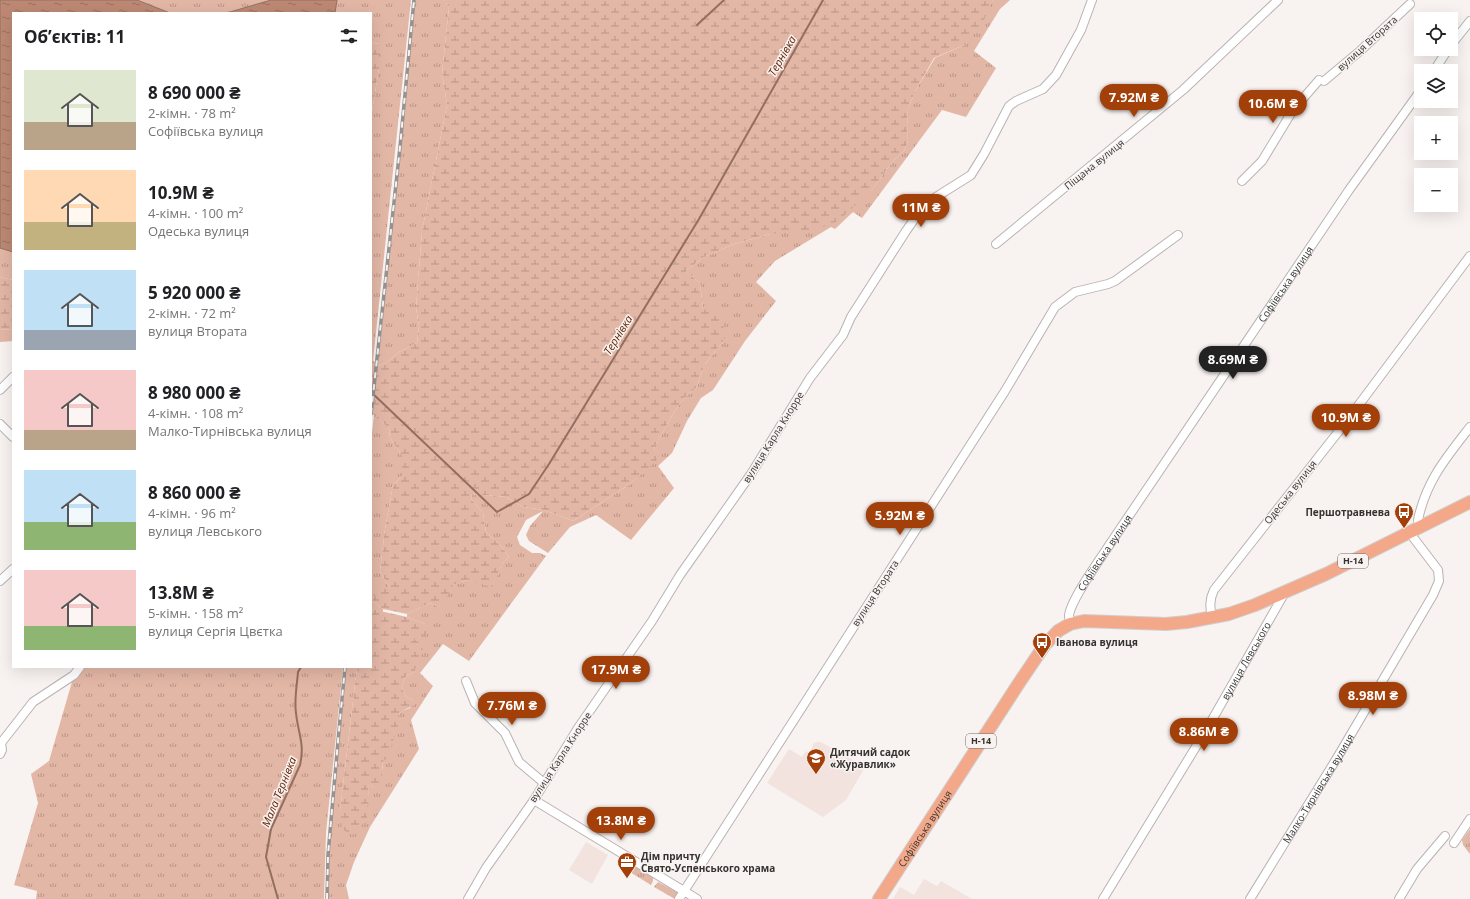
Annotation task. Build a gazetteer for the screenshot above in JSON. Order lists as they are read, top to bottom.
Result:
{
  "streets": {
    "main road": ["Софіївська вулиця", "Н-14"],
    "street": [
      "вулиця Втората",
      "Піщана вулиця",
      "вулиця Карла Кнорре",
      "Одеська вулиця",
      "вулиця Левського",
      "Малко-Тирнівська вулиця"
    ]
  },
  "crossings": [
    ["Софіївська вулиця", "Одеська вулиця"],
    ["Софіївська вулиця", "Н-14"],
    ["Софіївська вулиця", "вулиця Левського"],
    ["Н-14", "вулиця Левського"],
    ["Н-14", "Малко-Тирнівська вулиця"]
  ],
  "water": ["Тернівка", "Мала Тернівка"],
  "places": {
    "bus stop": ["Першотравнева", "Іванова вулиця"],
    "school or university": ["Дитячий садок «Журавлик»"],
    "office": ["Дім причту Свято-Успенського храма"]
  },
  "page": {
    "map_buttons": ["+", "−"],
    "heading": "Об’єктів: 11",
    "list": [
      {
        "name": "8 690 000 ₴",
        "note": "2-кімн. · 78 m² · Софіївська вулиця"
      },
      {
        "name": "10.9M ₴",
        "note": "4-кімн. · 100 m² · Одеська вулиця"
      },
      {
        "name": "5 920 000 ₴",
        "note": "2-кімн. · 72 m² · вулиця Втората"
      },
      {
        "name": "8 980 000 ₴",
        "note": "4-кімн. · 108 m² · Малко-Тирнівська вулиця"
      },
      {
        "name": "8 860 000 ₴",
        "note": "4-кімн. · 96 m² · вулиця Левського"
      },
      {
        "name": "13.8M ₴",
        "note": "5-кімн. · 158 m² · вулиця Сергія Цвєтка"
      }
    ],
    "price": [
      "7.92M ₴",
      "10.6M ₴",
      "11M ₴",
      "8.69M ₴",
      "10.9M ₴",
      "5.92M ₴",
      "17.9M ₴",
      "8.98M ₴",
      "7.76M ₴",
      "8.86M ₴",
      "13.8M ₴"
    ]
  }
}
